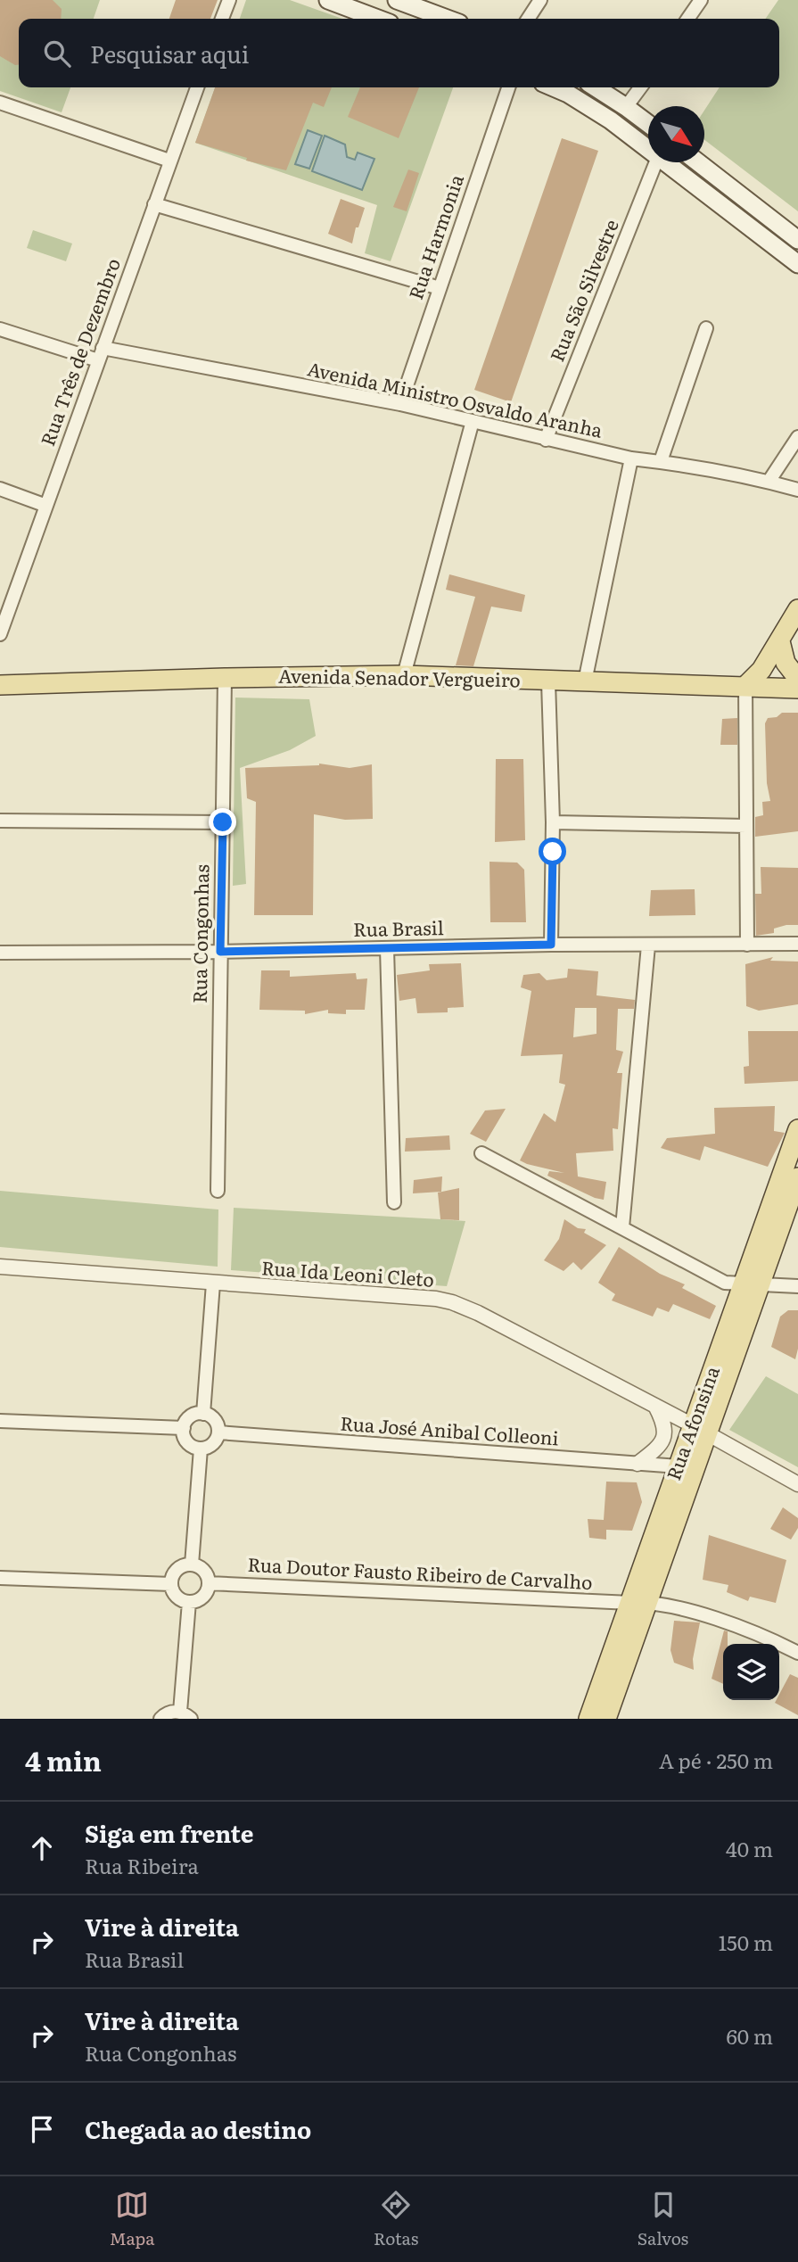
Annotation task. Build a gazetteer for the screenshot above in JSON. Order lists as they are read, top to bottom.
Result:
{
  "streets": {
    "main road": ["Avenida Senador Vergueiro", "Rua Afonsina"],
    "street": [
      "Rua Harmonia",
      "Rua São Silvestre",
      "Rua Três de Dezembro",
      "Avenida Ministro Osvaldo Aranha",
      "Rua Brasil",
      "Rua Congonhas",
      "Rua Ida Leoni Cleto",
      "Rua José Anibal Colleoni",
      "Rua Doutor Fausto Ribeiro de Carvalho"
    ]
  },
  "crossings": [
    ["Rua Harmonia", "Avenida Ministro Osvaldo Aranha"],
    ["Rua São Silvestre", "Avenida Ministro Osvaldo Aranha"],
    ["Rua Três de Dezembro", "Avenida Ministro Osvaldo Aranha"],
    ["Avenida Senador Vergueiro", "Rua Congonhas"],
    ["Rua Brasil", "Rua Congonhas"],
    ["Rua Ida Leoni Cleto", "Rua Afonsina"],
    ["Rua Afonsina", "Rua José Anibal Colleoni"],
    ["Rua Afonsina", "Rua Doutor Fausto Ribeiro de Carvalho"]
  ],
  "north": "bottom right",
  "page": {
    "search": "Pesquisar aqui",
    "heading": ["4 min", "A pé · 250 m"],
    "list": [
      ["Siga em frente", "Rua Ribeira", "40 m"],
      ["Vire à direita", "Rua Brasil", "150 m"],
      ["Vire à direita", "Rua Congonhas", "60 m"],
      "Chegada ao destino"
    ],
    "nav": ["Mapa", "Rotas", "Salvos"]
  }
}
